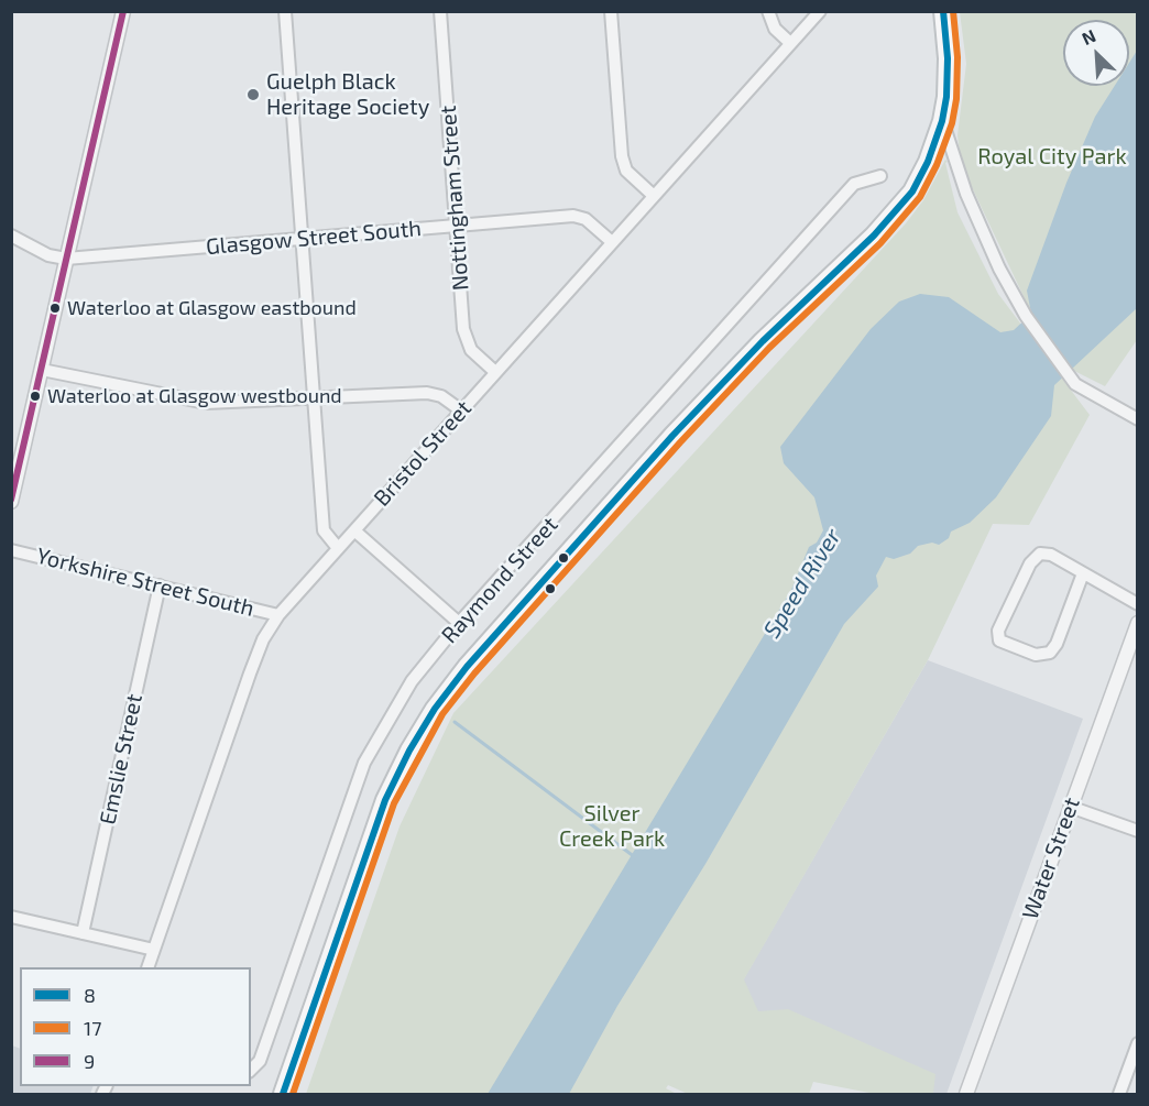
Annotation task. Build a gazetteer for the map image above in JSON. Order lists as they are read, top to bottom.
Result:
{
  "streets": {
    "street": [
      "Nottingham Street",
      "Glasgow Street South",
      "Bristol Street",
      "Raymond Street",
      "Yorkshire Street South",
      "Emslie Street",
      "Water Street"
    ]
  },
  "crossings": [
    ["Nottingham Street", "Glasgow Street South"],
    ["Nottingham Street", "Bristol Street"],
    ["Glasgow Street South", "Bristol Street"],
    ["Bristol Street", "Yorkshire Street South"],
    ["Yorkshire Street South", "Emslie Street"]
  ],
  "water": ["Speed River"],
  "parks": ["Royal City Park", "Silver Creek Park"],
  "places": ["Guelph Black Heritage Society", "Waterloo at Glasgow eastbound", "Waterloo at Glasgow westbound"],
  "lines": ["transit line 8", "transit line 17", "transit line 9"],
  "legend": ["8", "17", "9"],
  "north": "top left"
}
